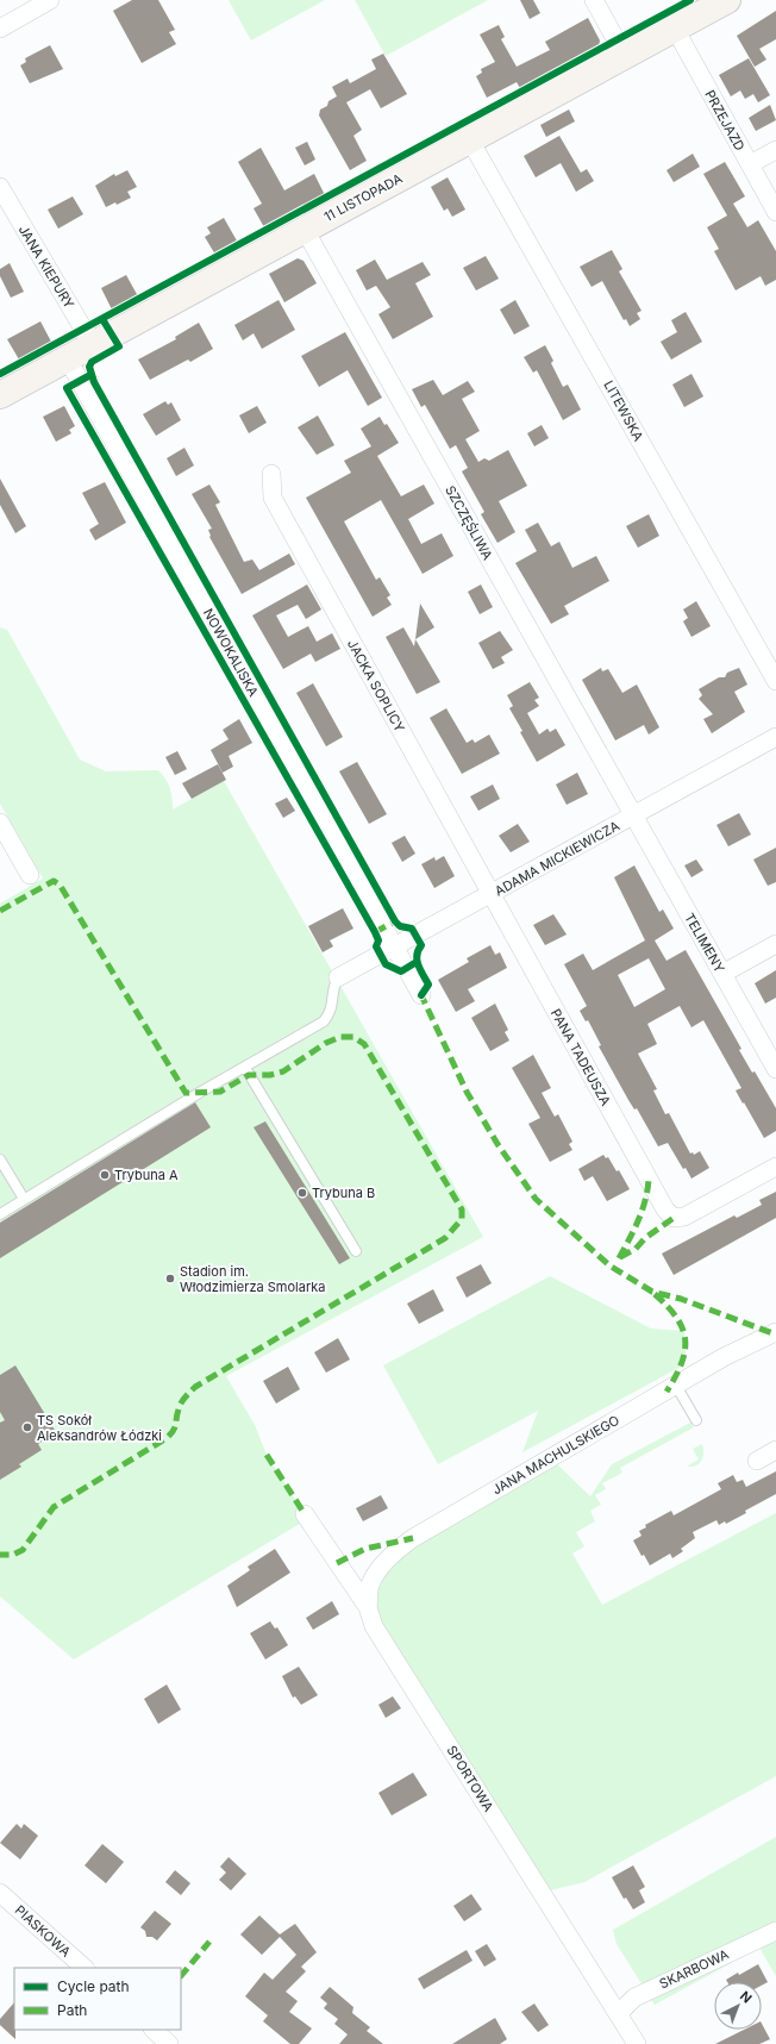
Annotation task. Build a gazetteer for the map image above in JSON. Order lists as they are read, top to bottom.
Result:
{
  "streets": {
    "street": [
      "PRZEJAZD",
      "11 LISTOPADA",
      "JANA KIEPURY",
      "LITEWSKA",
      "SZCZĘŚLIWA",
      "NOWOKALISKA",
      "JACKA SOPLICY",
      "ADAMA MICKIEWICZA",
      "TELIMENY",
      "PANA TADEUSZA",
      "JANA MACHULSKIEGO",
      "SPORTOWA",
      "PIASKOWA",
      "SKARBOWA"
    ]
  },
  "crossings": [
    ["PRZEJAZD", "11 LISTOPADA"],
    ["11 LISTOPADA", "JANA KIEPURY"],
    ["11 LISTOPADA", "LITEWSKA"],
    ["11 LISTOPADA", "SZCZĘŚLIWA"],
    ["11 LISTOPADA", "NOWOKALISKA"],
    ["SZCZĘŚLIWA", "ADAMA MICKIEWICZA"],
    ["SZCZĘŚLIWA", "TELIMENY"],
    ["NOWOKALISKA", "ADAMA MICKIEWICZA"],
    ["JACKA SOPLICY", "ADAMA MICKIEWICZA"],
    ["JACKA SOPLICY", "PANA TADEUSZA"],
    ["ADAMA MICKIEWICZA", "TELIMENY"],
    ["ADAMA MICKIEWICZA", "PANA TADEUSZA"],
    ["JANA MACHULSKIEGO", "SPORTOWA"],
    ["SPORTOWA", "SKARBOWA"]
  ],
  "places": [
    "Trybuna A",
    "Trybuna B",
    "Stadion im. Włodzimierza Smolarka",
    "TS Sokół Aleksandrów Łódzki"
  ],
  "legend": ["Cycle path", "Path"],
  "north": "top right"
}
